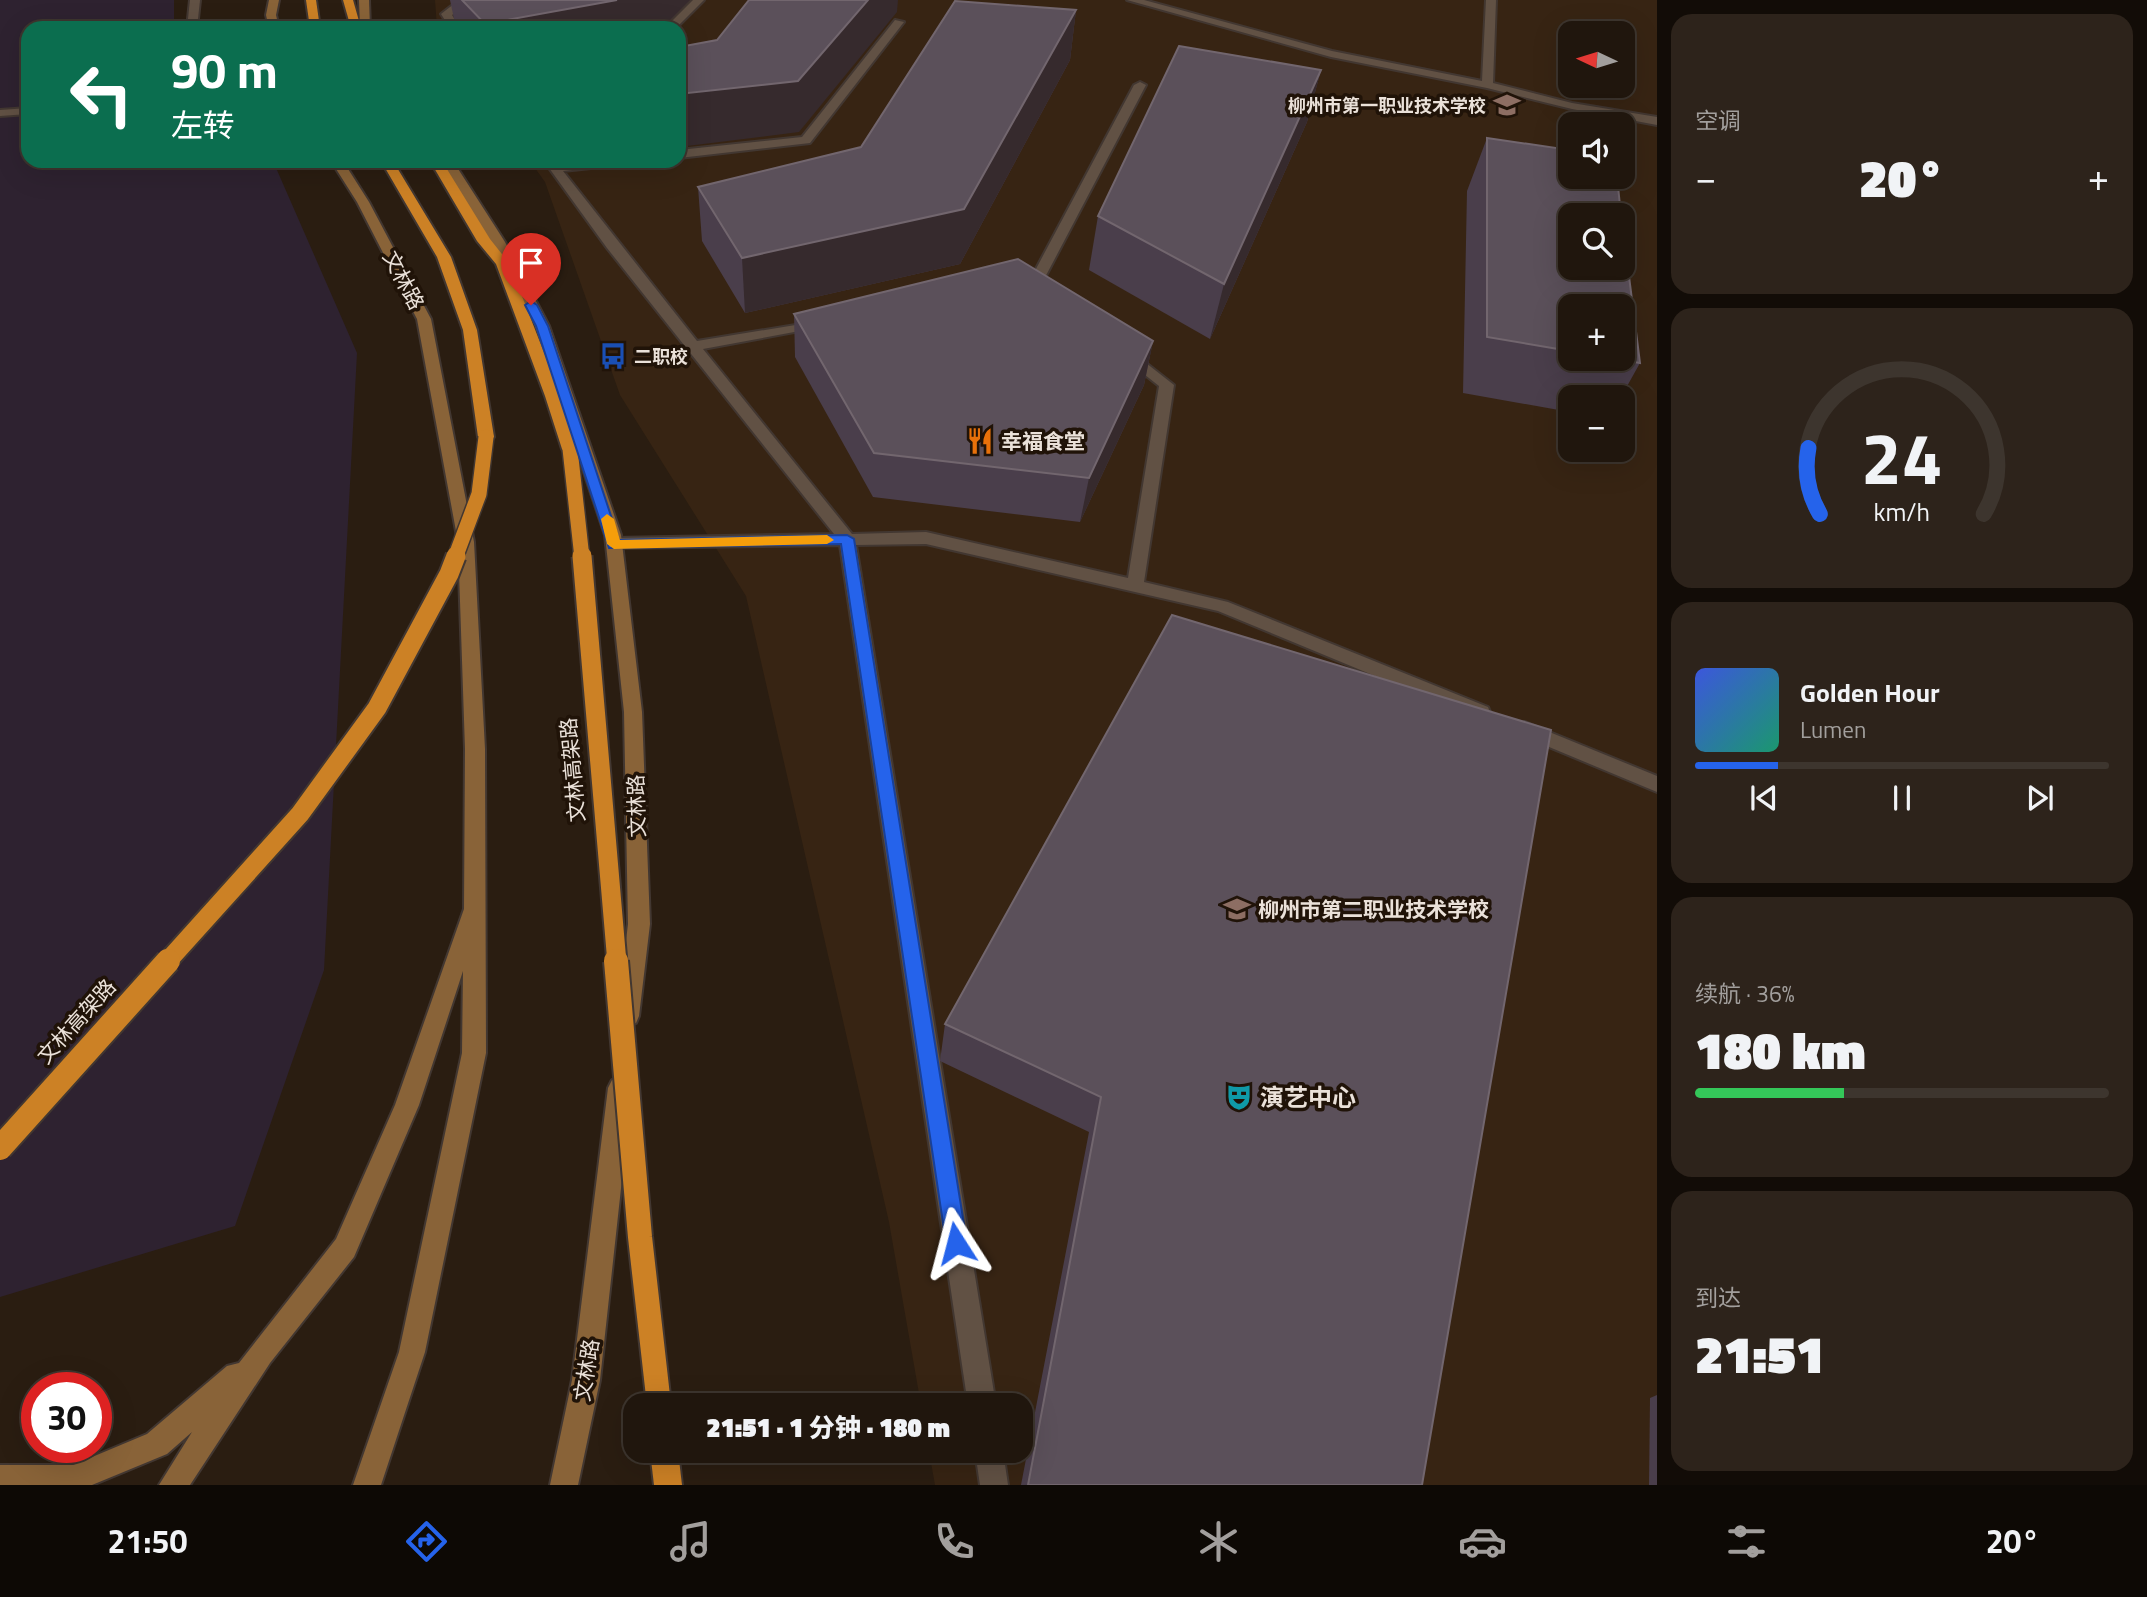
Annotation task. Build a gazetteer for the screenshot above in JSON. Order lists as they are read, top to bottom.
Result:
{
  "streets": {
    "highway": ["文林高架路"],
    "main road": ["文林路"]
  },
  "places": {
    "school or university": ["柳州市第一职业技术学校", "柳州市第二职业技术学校"],
    "bus stop": ["二职校"],
    "restaurant": ["幸福食堂"],
    "theatre": ["演艺中心"]
  },
  "north": "left",
  "page": {
    "tile": [
      "空调",
      ["续航 · 36%", "180 km"],
      ["到达", "21:51"]
    ],
    "map_buttons": ["+", "−"],
    "turn": ["90 m", "左转"],
    "heat": ["−", "20°", "+"],
    "song": ["Golden Hour", "Lumen"],
    "limit": "30",
    "trip": "21:51 · 1 分钟 · 180 m",
    "tabs": ["21:50", "20°"],
    "gauge": ["24", "km/h"]
  }
}
